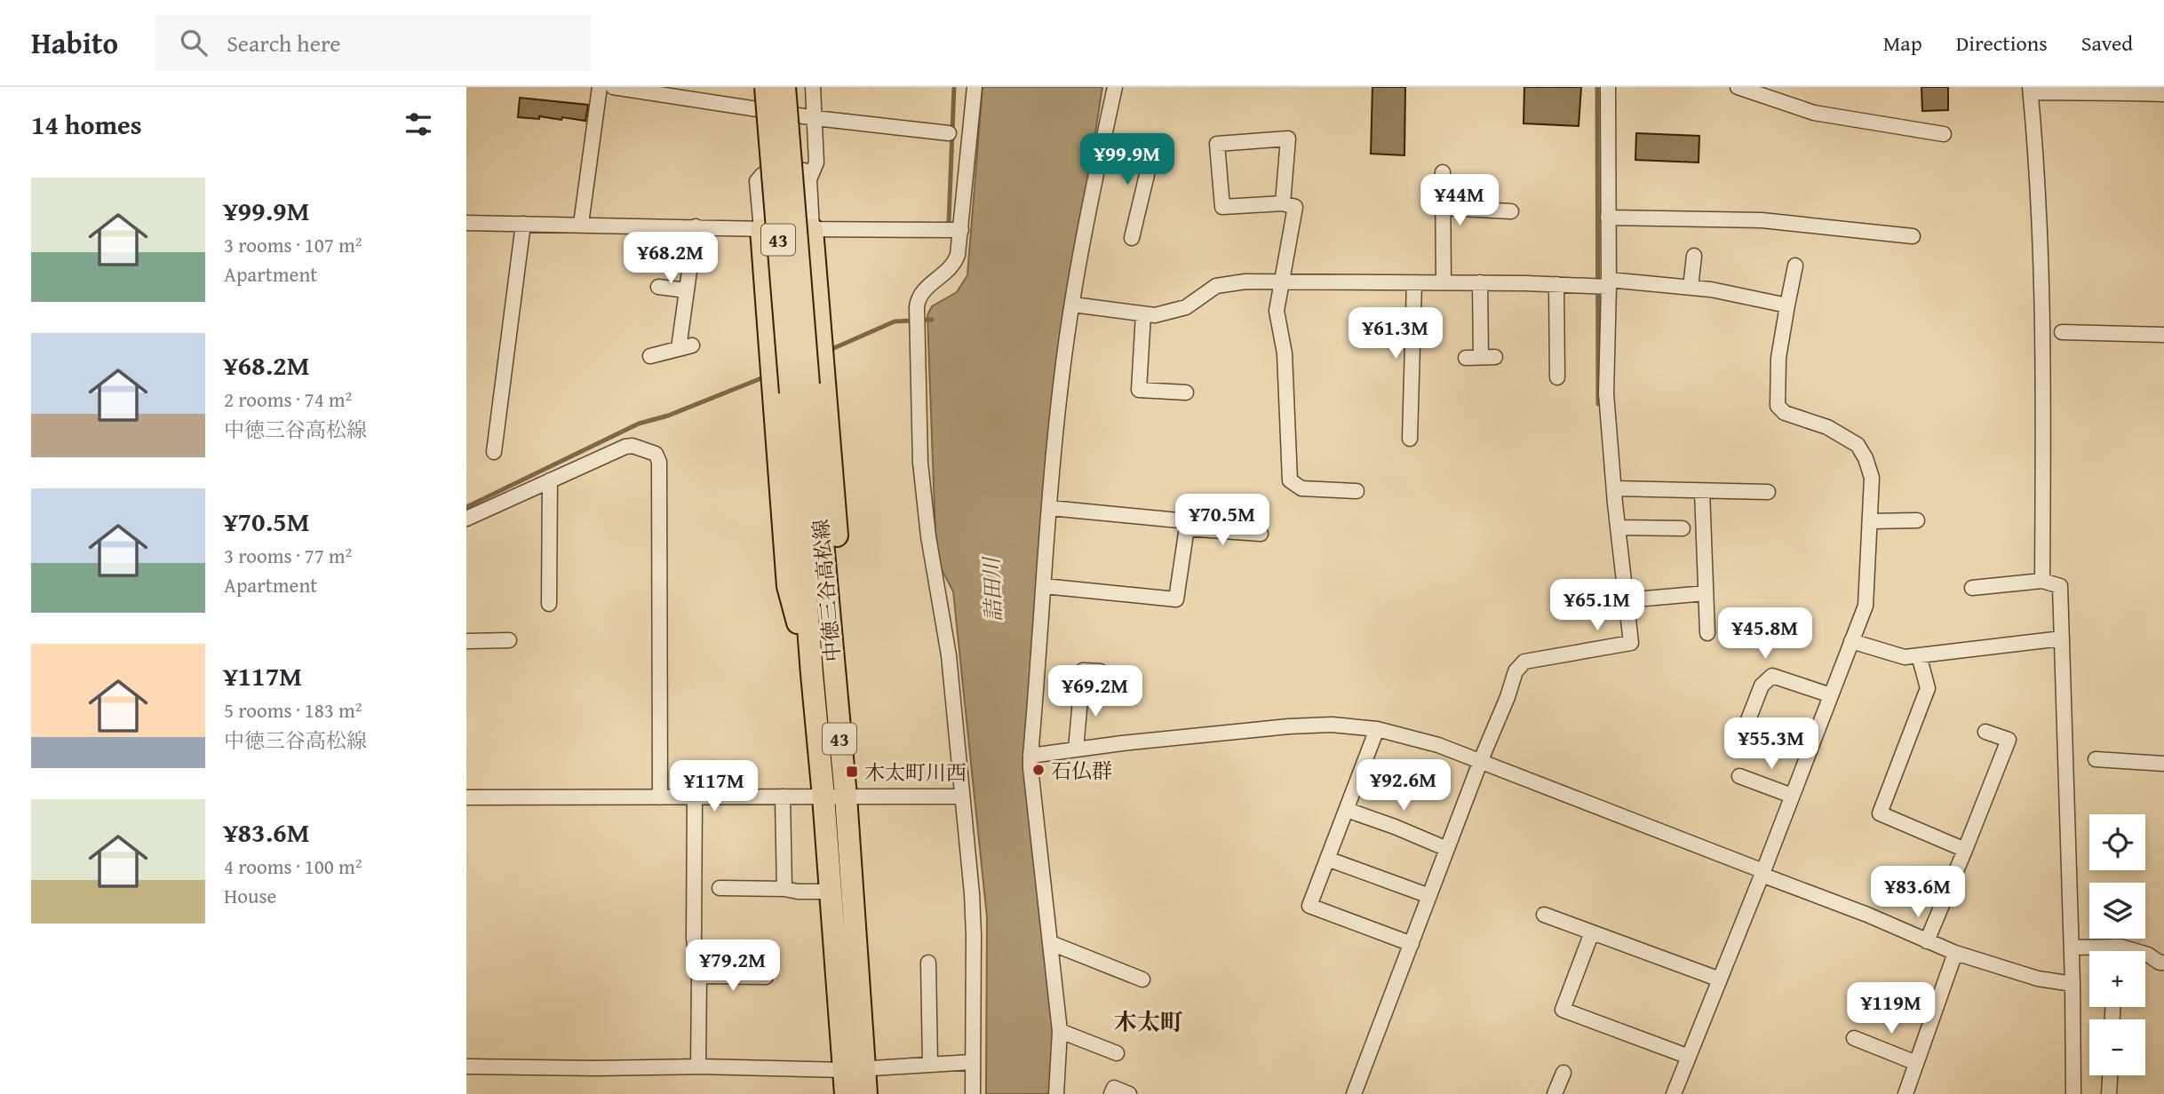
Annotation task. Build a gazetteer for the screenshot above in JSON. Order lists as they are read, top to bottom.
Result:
{
  "streets": {
    "main road": ["43", "中徳三谷高松線"]
  },
  "districts": ["木太町"],
  "water": ["詰田川"],
  "places": {
    "other": ["石仏群"],
    "transit": ["木太町川西"]
  },
  "page": {
    "header": "Habito",
    "search": "Search here",
    "nav": ["Map", "Directions", "Saved"],
    "heading": "14 homes",
    "price": [
      "¥99.9M",
      "¥44M",
      "¥68.2M",
      "¥61.3M",
      "¥70.5M",
      "¥65.1M",
      "¥45.8M",
      "¥69.2M",
      "¥55.3M",
      "¥92.6M",
      "¥117M",
      "¥83.6M",
      "¥79.2M",
      "¥119M"
    ],
    "list": [
      {
        "name": "¥99.9M",
        "note": "3 rooms · 107 m² · Apartment"
      },
      {
        "name": "¥68.2M",
        "note": "2 rooms · 74 m² · 中徳三谷高松線"
      },
      {
        "name": "¥70.5M",
        "note": "3 rooms · 77 m² · Apartment"
      },
      {
        "name": "¥117M",
        "note": "5 rooms · 183 m² · 中徳三谷高松線"
      },
      {
        "name": "¥83.6M",
        "note": "4 rooms · 100 m² · House"
      }
    ],
    "map_buttons": ["+", "−"]
  }
}
